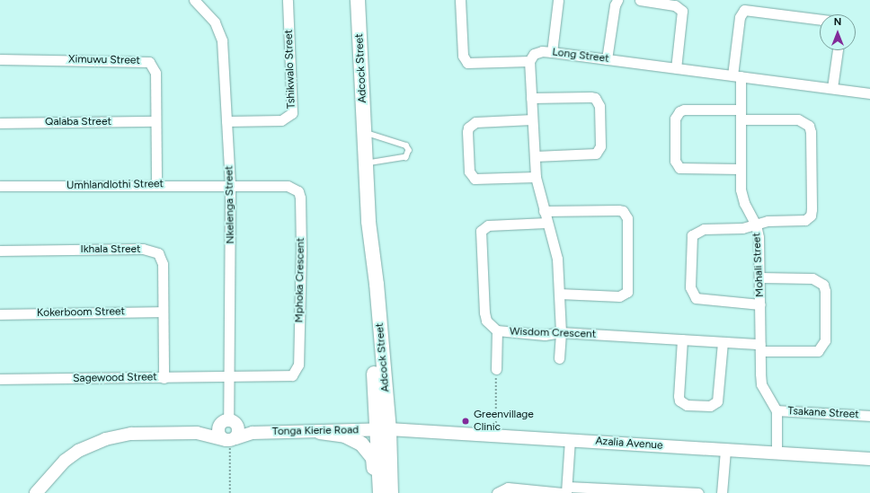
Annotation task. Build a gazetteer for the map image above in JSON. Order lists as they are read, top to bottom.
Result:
{
  "streets": {
    "main road": ["Adcock Street"],
    "street": [
      "Long Street",
      "Ximuwu Street",
      "Tshikwalo Street",
      "Qalaba Street",
      "Umhlandlothi Street",
      "Nkelenga Street",
      "Ikhala Street",
      "Mohali Street",
      "Mphoka Crescent",
      "Kokerboom Street",
      "Wisdom Crescent",
      "Sagewood Street",
      "Tsakane Street",
      "Tonga Kierie Road",
      "Azalia Avenue"
    ]
  },
  "crossings": [
    ["Long Street", "Mohali Street"],
    ["Ximuwu Street", "Qalaba Street"],
    ["Ximuwu Street", "Umhlandlothi Street"],
    ["Adcock Street", "Tonga Kierie Road"],
    ["Adcock Street", "Azalia Avenue"],
    ["Tshikwalo Street", "Nkelenga Street"],
    ["Umhlandlothi Street", "Nkelenga Street"],
    ["Umhlandlothi Street", "Mphoka Crescent"],
    ["Nkelenga Street", "Mphoka Crescent"],
    ["Nkelenga Street", "Sagewood Street"],
    ["Nkelenga Street", "Tonga Kierie Road"],
    ["Ikhala Street", "Kokerboom Street"],
    ["Ikhala Street", "Sagewood Street"],
    ["Mohali Street", "Wisdom Crescent"],
    ["Mohali Street", "Tsakane Street"],
    ["Mphoka Crescent", "Sagewood Street"],
    ["Tonga Kierie Road", "Azalia Avenue"]
  ],
  "places": ["Greenvillage Clinic"],
  "north": "top"
}
